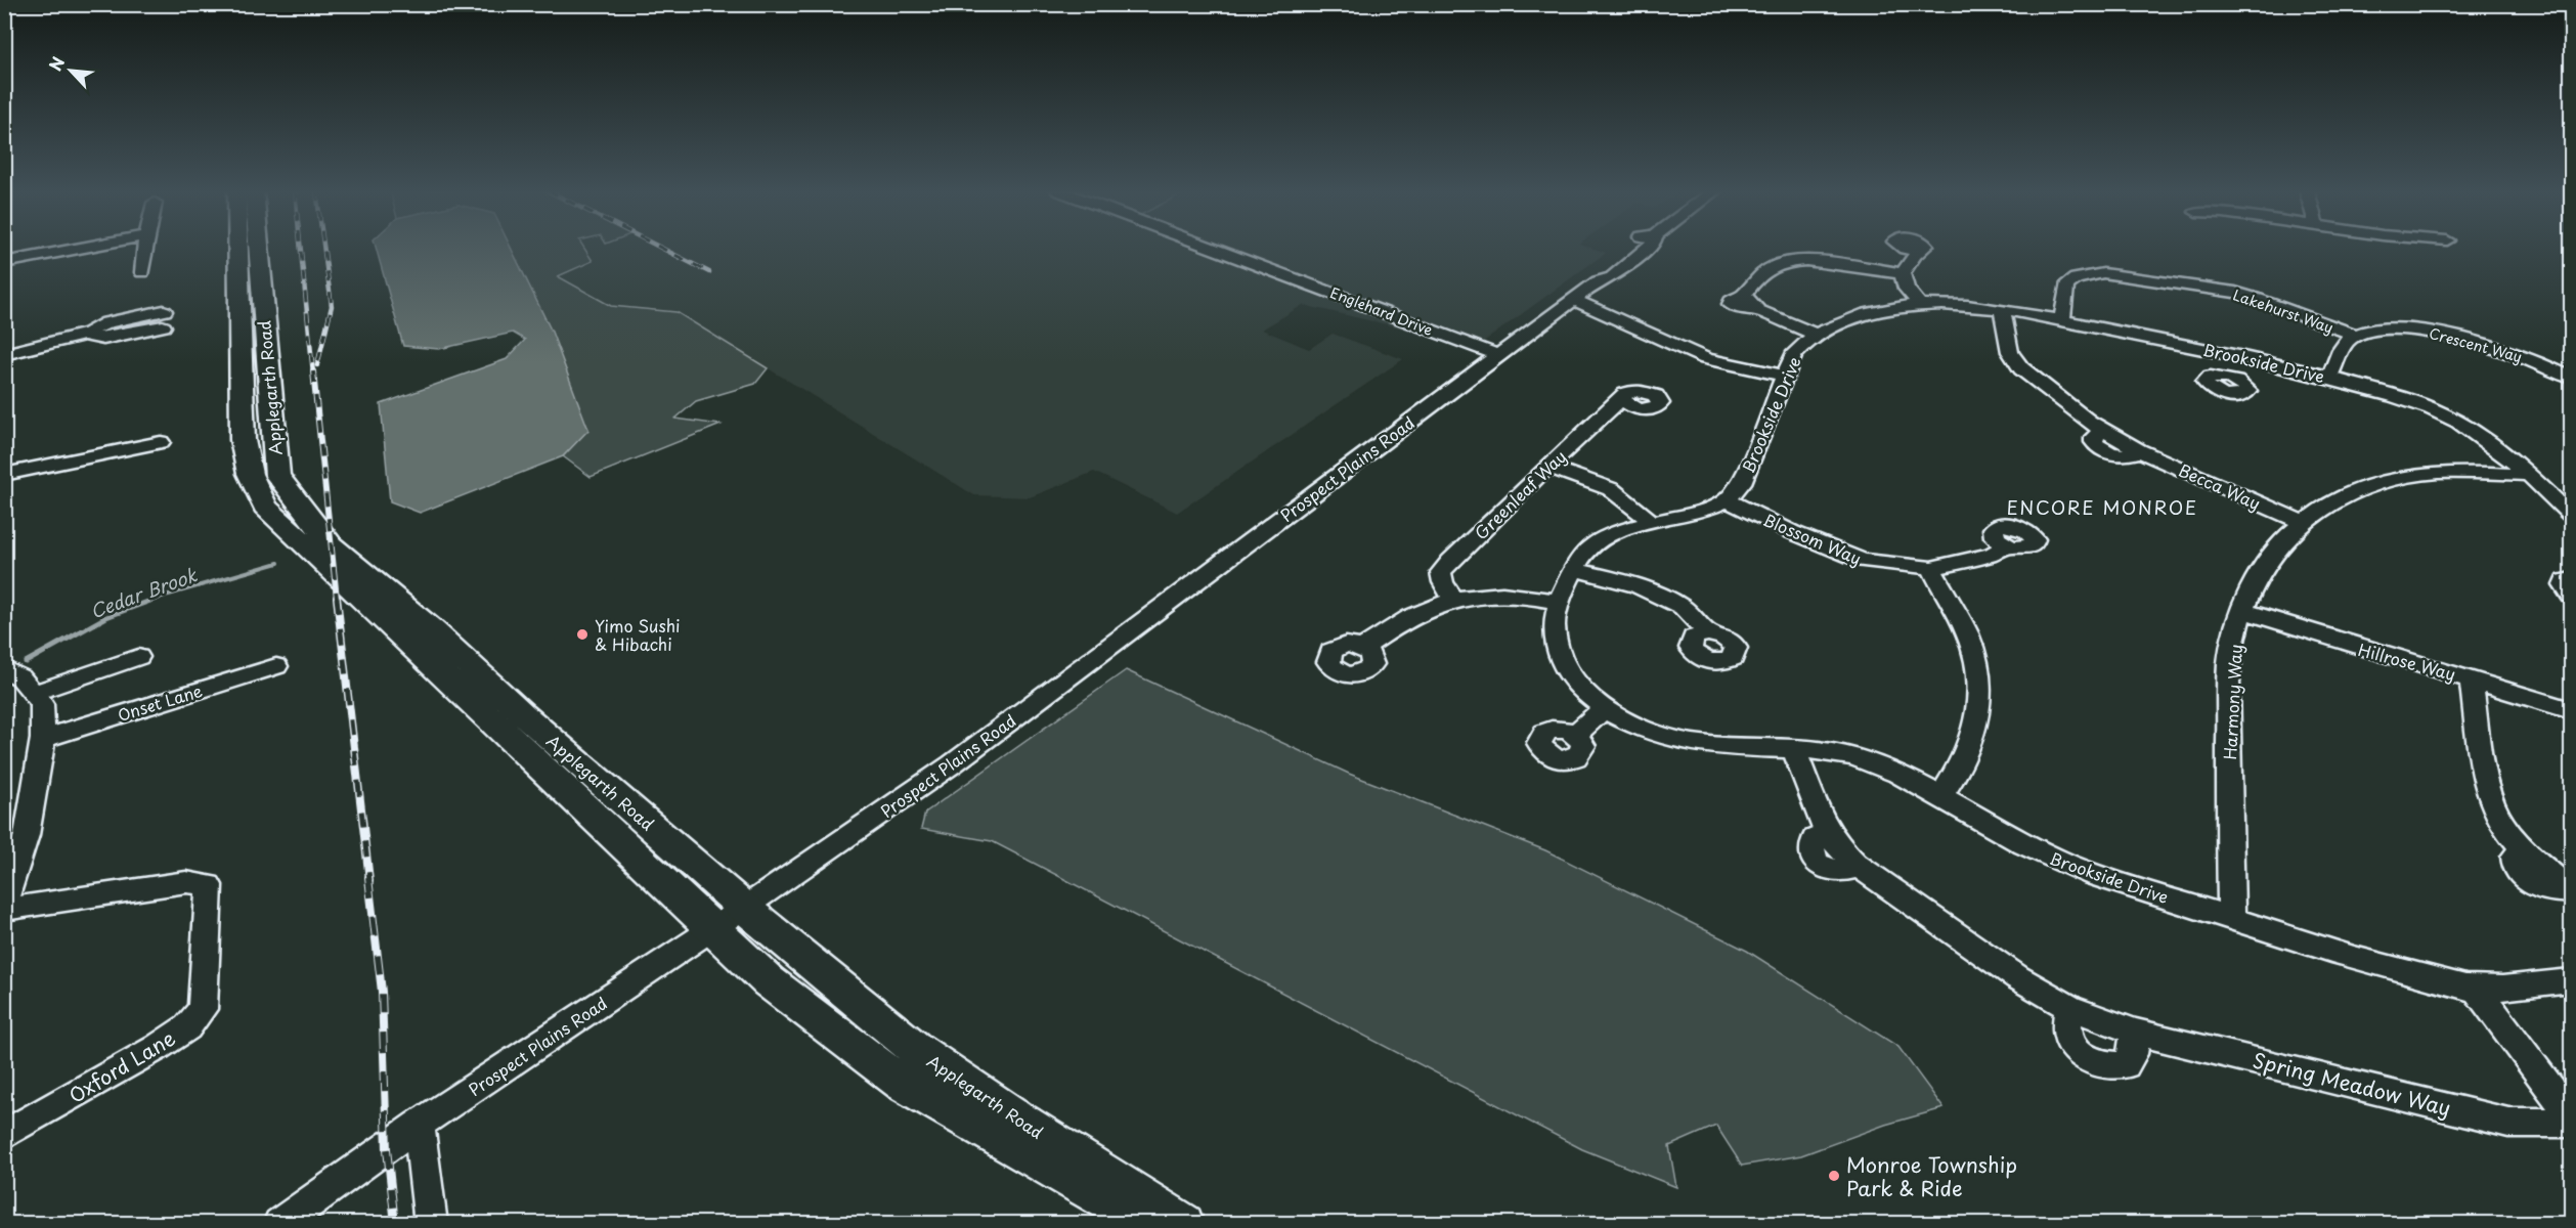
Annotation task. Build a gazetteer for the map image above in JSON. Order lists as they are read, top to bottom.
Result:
{
  "streets": {
    "main road": ["Applegarth Road"],
    "street": [
      "Englehard Drive",
      "Lakehurst Way",
      "Crescent Way",
      "Brookside Drive",
      "Prospect Plains Road",
      "Becca Way",
      "Greenleaf Way",
      "Blossom Way",
      "Hillrose Way",
      "Onset Lane",
      "Harmony Way",
      "Oxford Lane",
      "Spring Meadow Way"
    ]
  },
  "crossings": [
    ["Englehard Drive", "Prospect Plains Road"],
    ["Lakehurst Way", "Crescent Way"],
    ["Lakehurst Way", "Brookside Drive"],
    ["Brookside Drive", "Becca Way"],
    ["Brookside Drive", "Blossom Way"],
    ["Brookside Drive", "Harmony Way"],
    ["Brookside Drive", "Spring Meadow Way"],
    ["Applegarth Road", "Prospect Plains Road"],
    ["Becca Way", "Harmony Way"],
    ["Hillrose Way", "Harmony Way"]
  ],
  "districts": ["ENCORE MONROE"],
  "water": ["Cedar Brook"],
  "places": ["Yimo Sushi & Hibachi", "Monroe Township Park & Ride"],
  "north": "top left"
}
